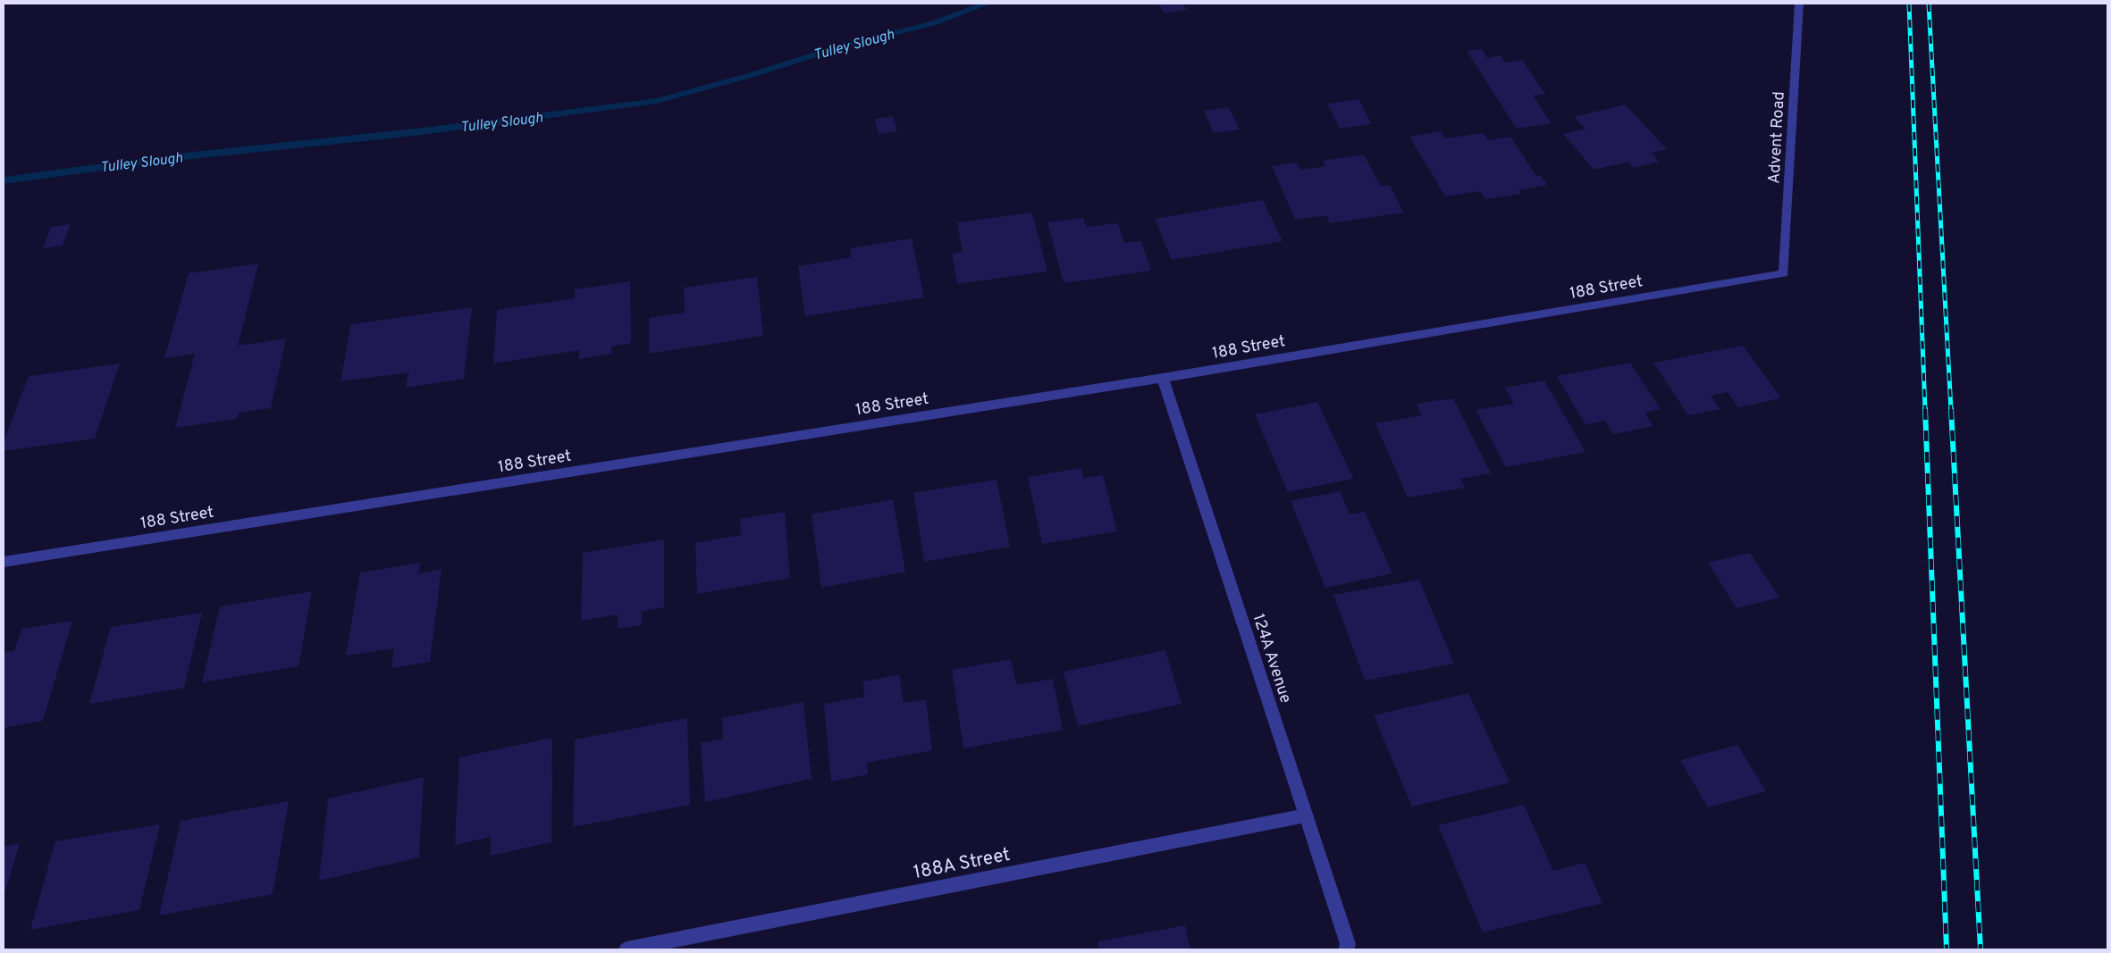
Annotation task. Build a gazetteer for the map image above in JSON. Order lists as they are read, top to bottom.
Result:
{
  "streets": {
    "street": [
      "Advent Road",
      "188 Street",
      "124A Avenue",
      "188A Street"
    ]
  },
  "crossings": [
    ["Advent Road", "188 Street"],
    ["188 Street", "124A Avenue"],
    ["124A Avenue", "188A Street"]
  ],
  "water": ["Tulley Slough"]
}
